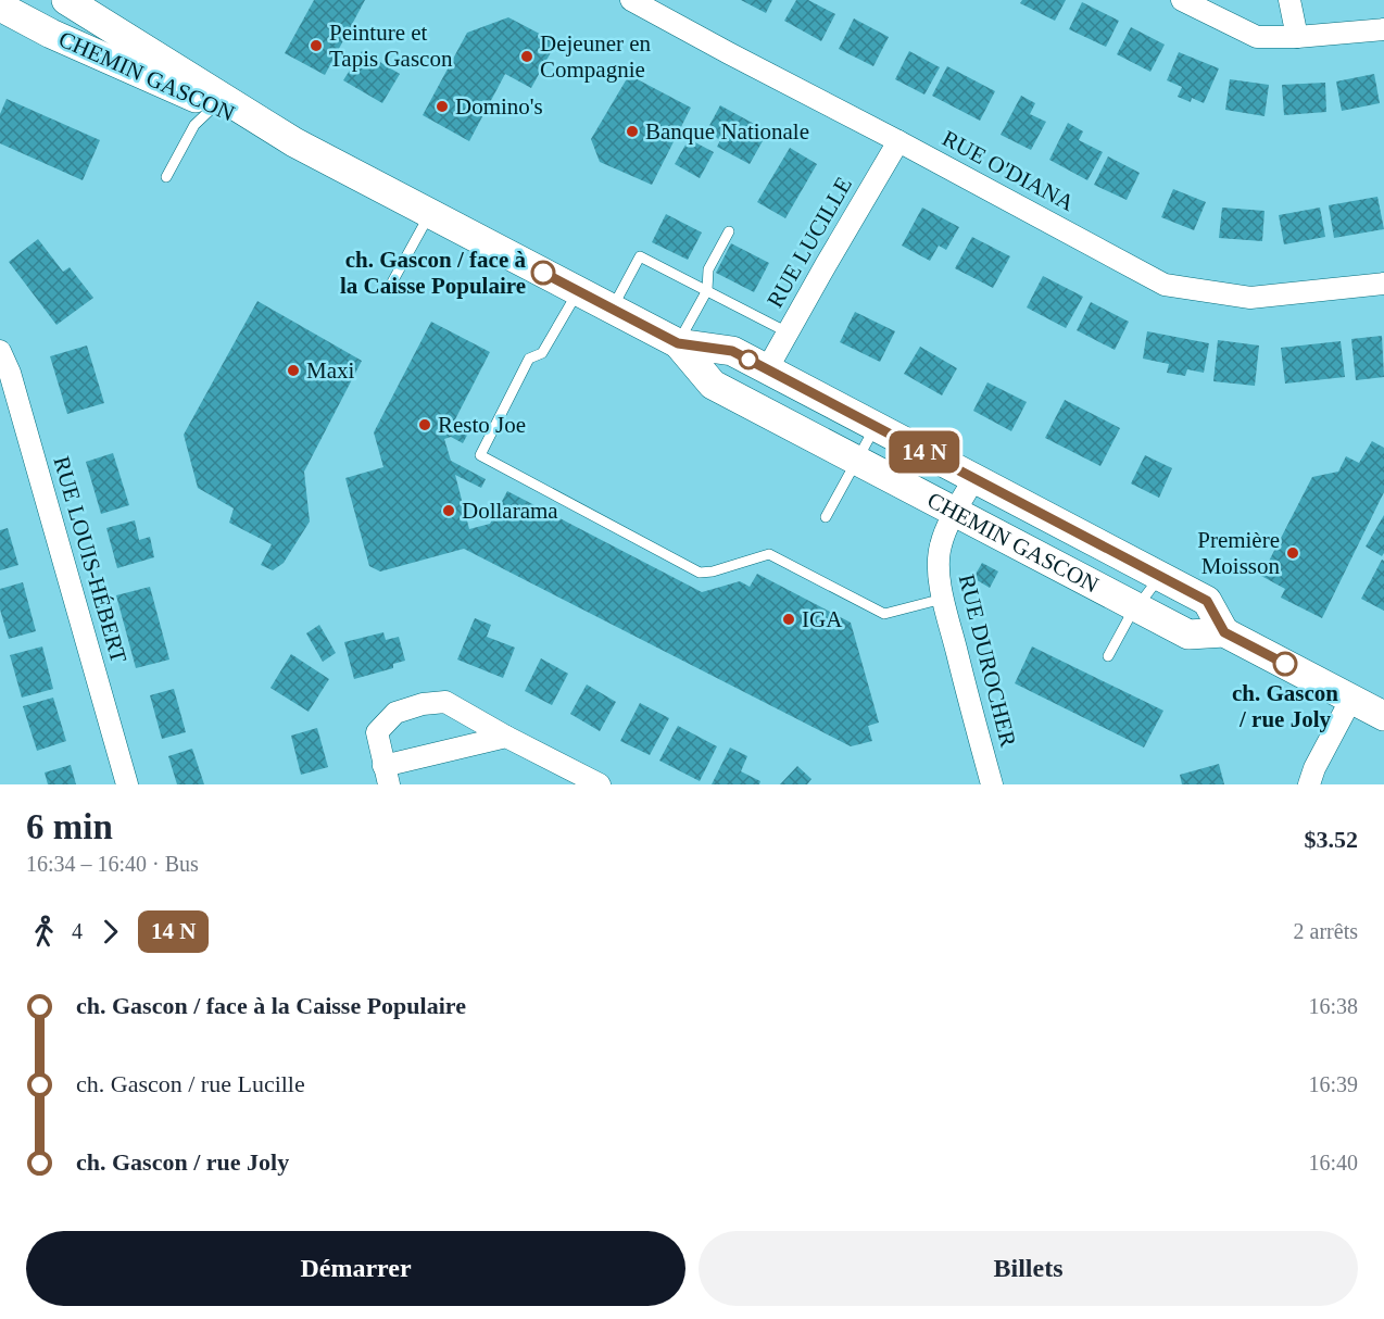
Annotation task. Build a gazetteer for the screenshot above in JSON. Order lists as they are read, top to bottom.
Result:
{
  "streets": {
    "main road": ["CHEMIN GASCON"],
    "street": [
      "RUE O'DIANA",
      "RUE LUCILLE",
      "RUE LOUIS-HÉBERT",
      "RUE DUROCHER"
    ]
  },
  "crossings": [
    ["CHEMIN GASCON", "RUE LUCILLE"],
    ["CHEMIN GASCON", "RUE DUROCHER"],
    ["RUE O'DIANA", "RUE LUCILLE"]
  ],
  "places": [
    "Peinture et Tapis Gascon",
    "Dejeuner en Compagnie",
    "Domino's",
    "Banque Nationale",
    "ch. Gascon / face à la Caisse Populaire",
    "Maxi",
    "Resto Joe",
    "Dollarama",
    "Première Moisson",
    "IGA",
    "ch. Gascon / rue Joly"
  ],
  "page": {
    "on_map": "14 N",
    "heading": ["6 min", "16:34 – 16:40 · Bus", "$3.52"],
    "legs": ["4", "14 N", "2 arrêts"],
    "list": [
      {
        "name": "ch. Gascon / face à la Caisse Populaire",
        "value": "16:38"
      },
      {
        "name": "ch. Gascon / rue Lucille",
        "value": "16:39"
      },
      {
        "name": "ch. Gascon / rue Joly",
        "value": "16:40"
      }
    ],
    "buttons": ["Démarrer", "Billets"]
  }
}
